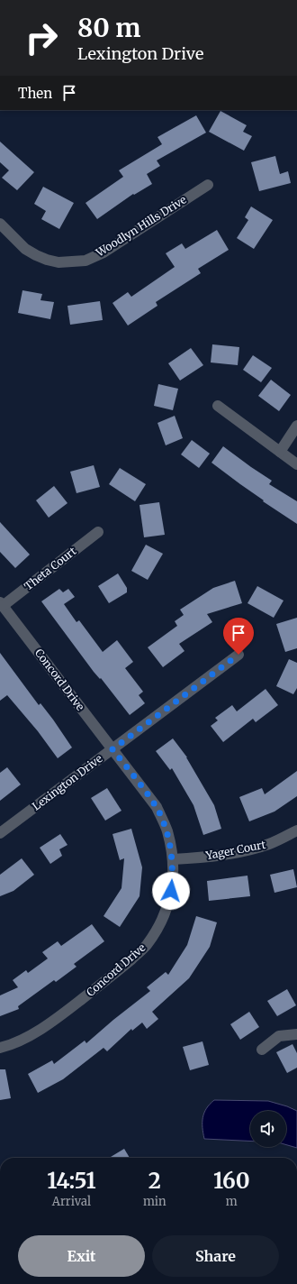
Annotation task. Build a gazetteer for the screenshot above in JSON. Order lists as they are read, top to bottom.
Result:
{
  "streets": {
    "street": [
      "Woodlyn Hills Drive",
      "Theta Court",
      "Concord Drive",
      "Lexington Drive",
      "Yager Court"
    ]
  },
  "crossings": [
    ["Theta Court", "Concord Drive"],
    ["Concord Drive", "Lexington Drive"],
    ["Concord Drive", "Yager Court"]
  ],
  "page": {
    "turn": ["80 m", "Lexington Drive"],
    "then": "Then",
    "eta": [
      "14:51",
      "Arrival",
      "2",
      "min",
      "160",
      "m"
    ],
    "buttons": ["Exit", "Share"]
  }
}
